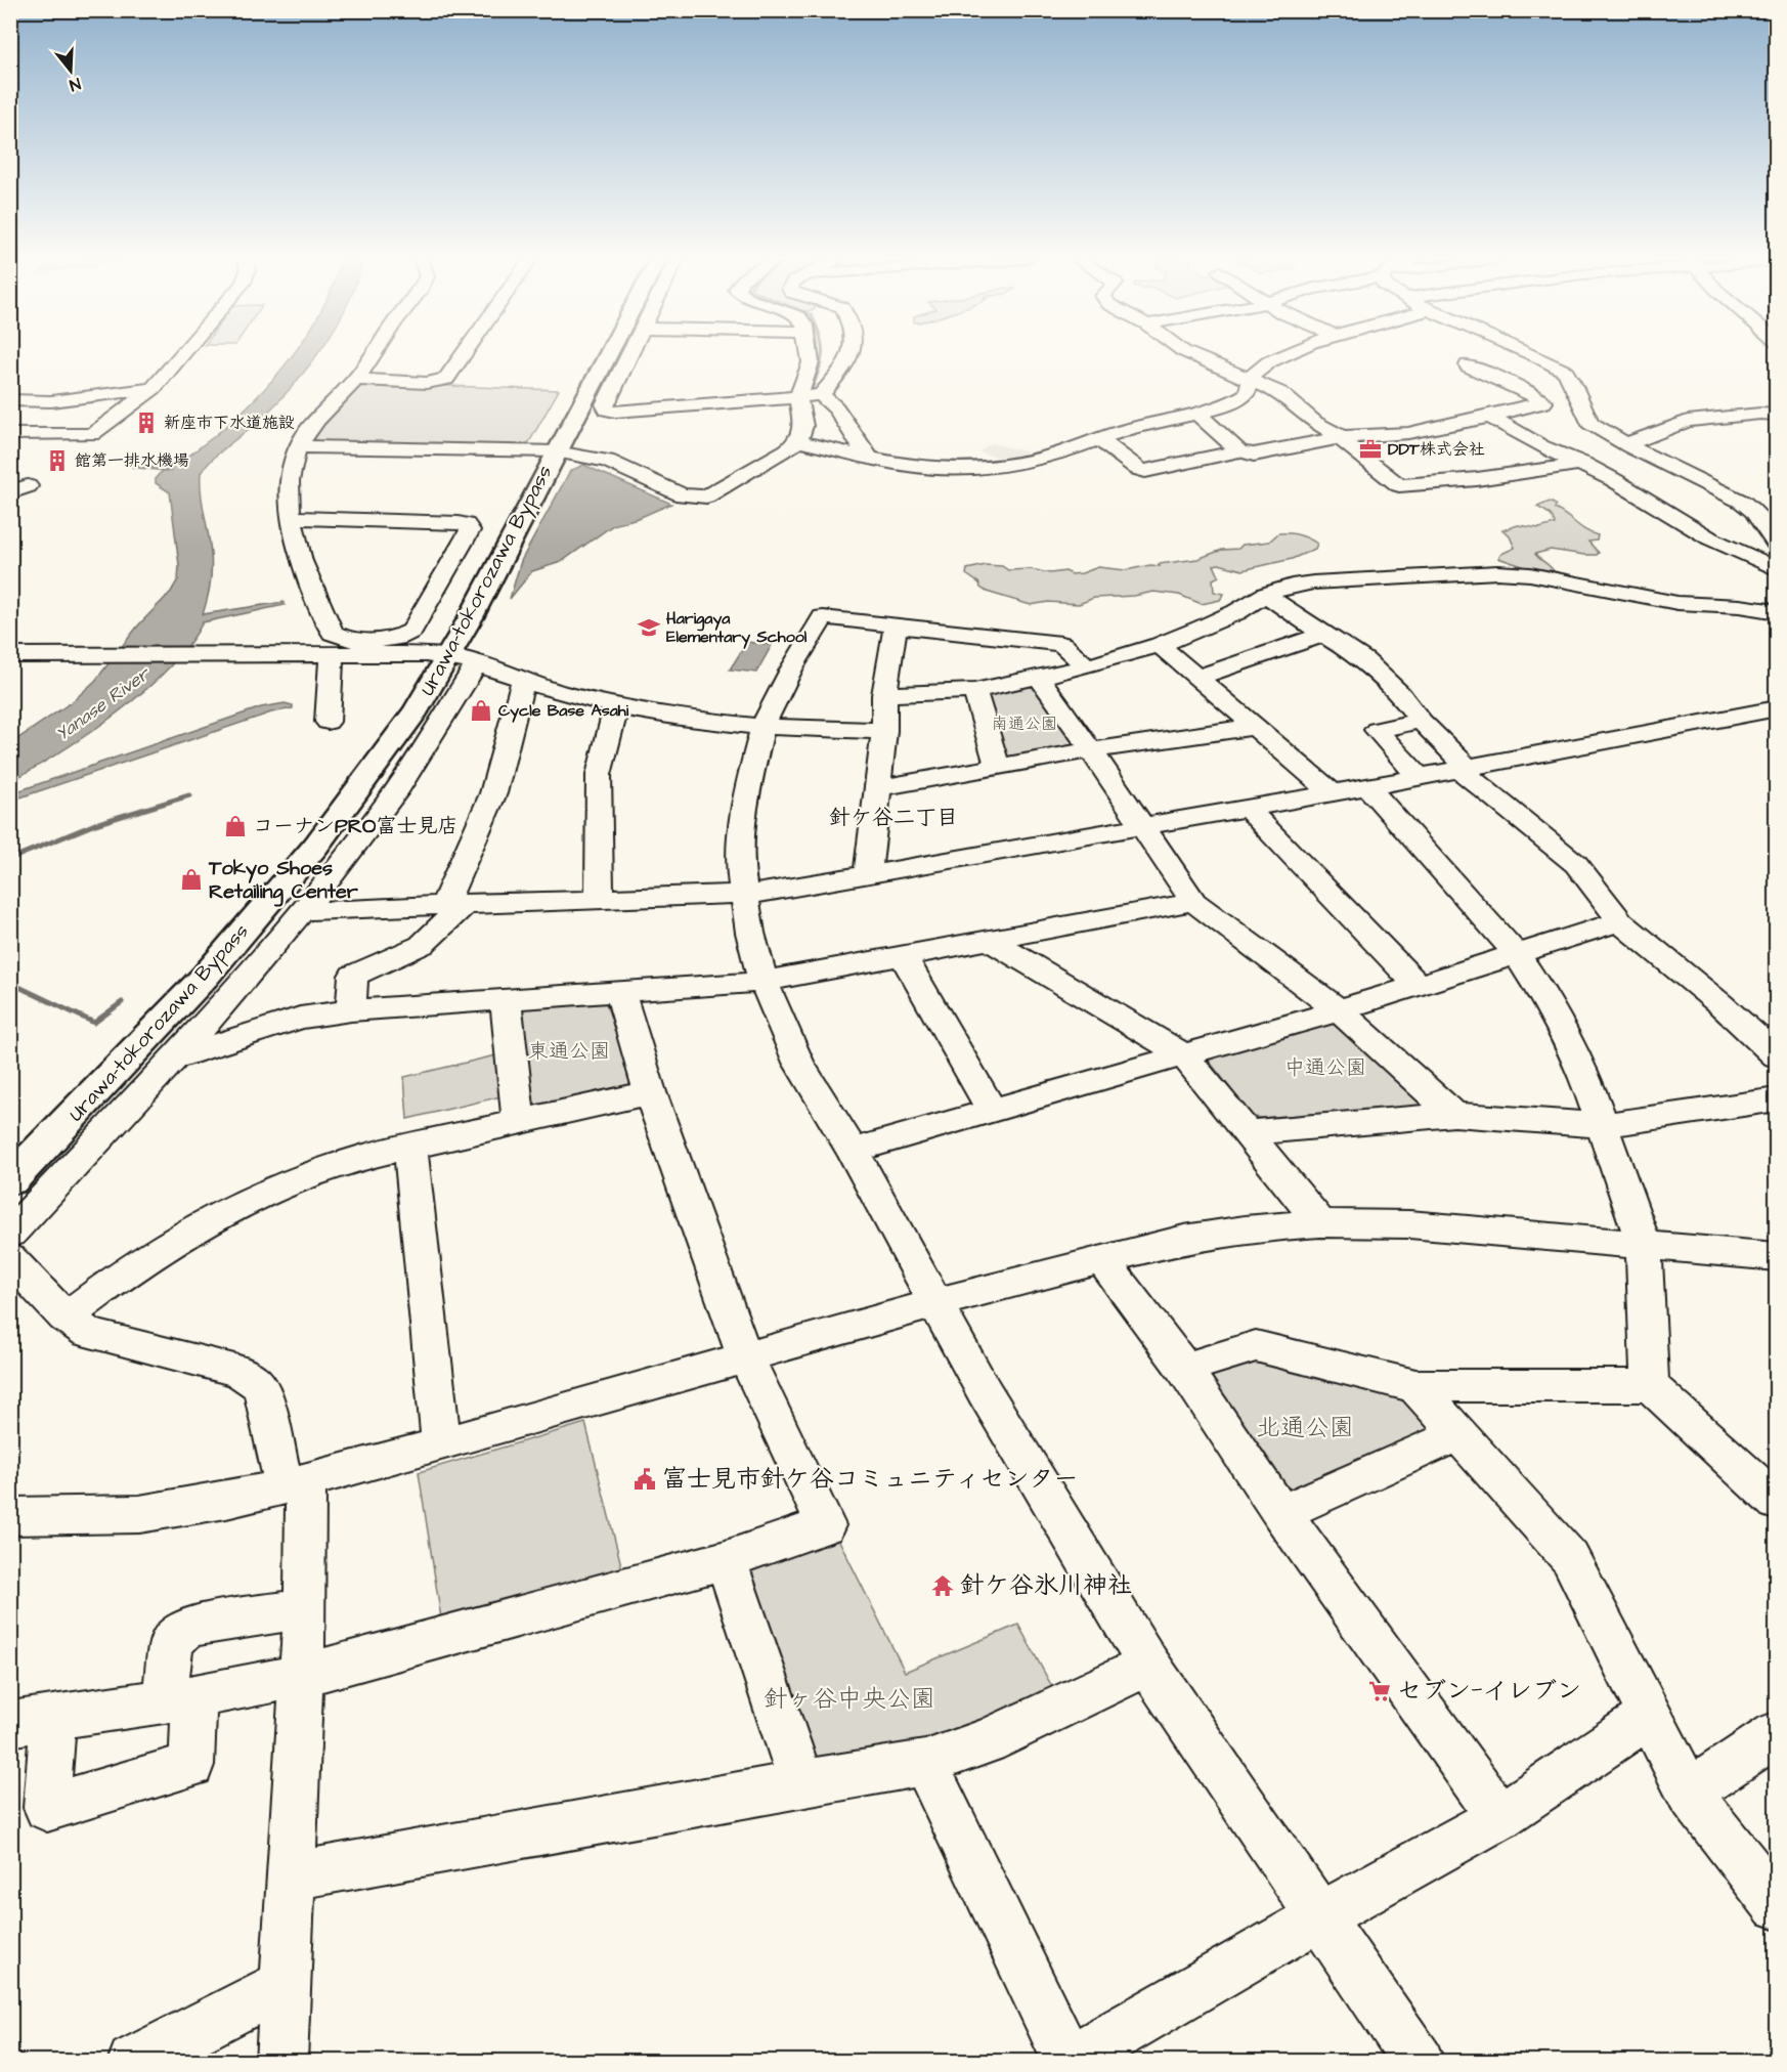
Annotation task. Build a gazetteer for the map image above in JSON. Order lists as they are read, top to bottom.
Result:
{
  "streets": {
    "highway": ["Urawa-tokorozawa Bypass"]
  },
  "districts": ["針ケ谷二丁目"],
  "water": ["Yanase River"],
  "parks": [
    "南通公園",
    "東通公園",
    "中通公園",
    "北通公園",
    "針ヶ谷中央公園"
  ],
  "places": {
    "building": ["新座市下水道施設", "館第一排水機場"],
    "office": ["DDT株式会社"],
    "school or university": ["Harigaya Elementary School"],
    "shop": ["Cycle Base Asahi", "コーナンPRO富士見店", "Tokyo Shoes Retailing Center"],
    "public building": ["富士見市針ケ谷コミュニティセンター"],
    "temple": ["針ケ谷氷川神社"],
    "supermarket": ["セブンｰイレブン"]
  },
  "north": "bottom"
}
